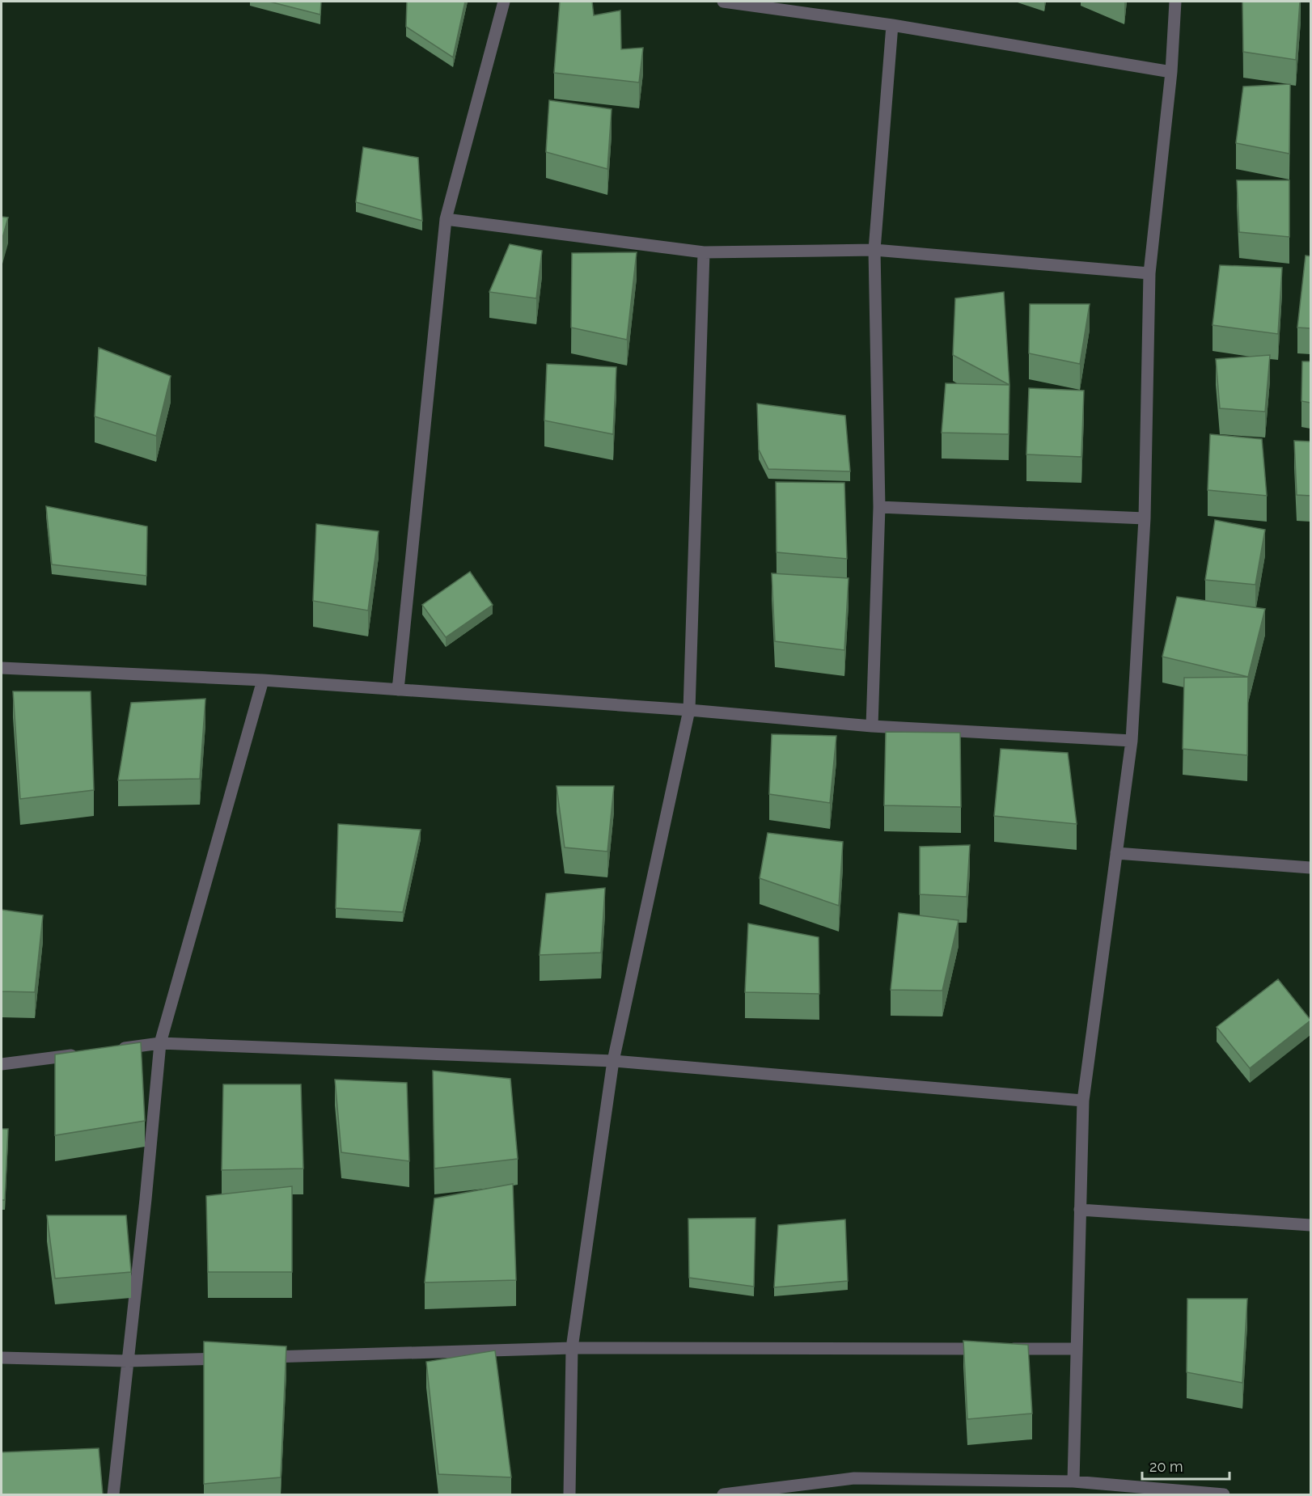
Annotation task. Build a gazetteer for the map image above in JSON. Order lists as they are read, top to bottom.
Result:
{
  "scale_bar": "20 m"
}
